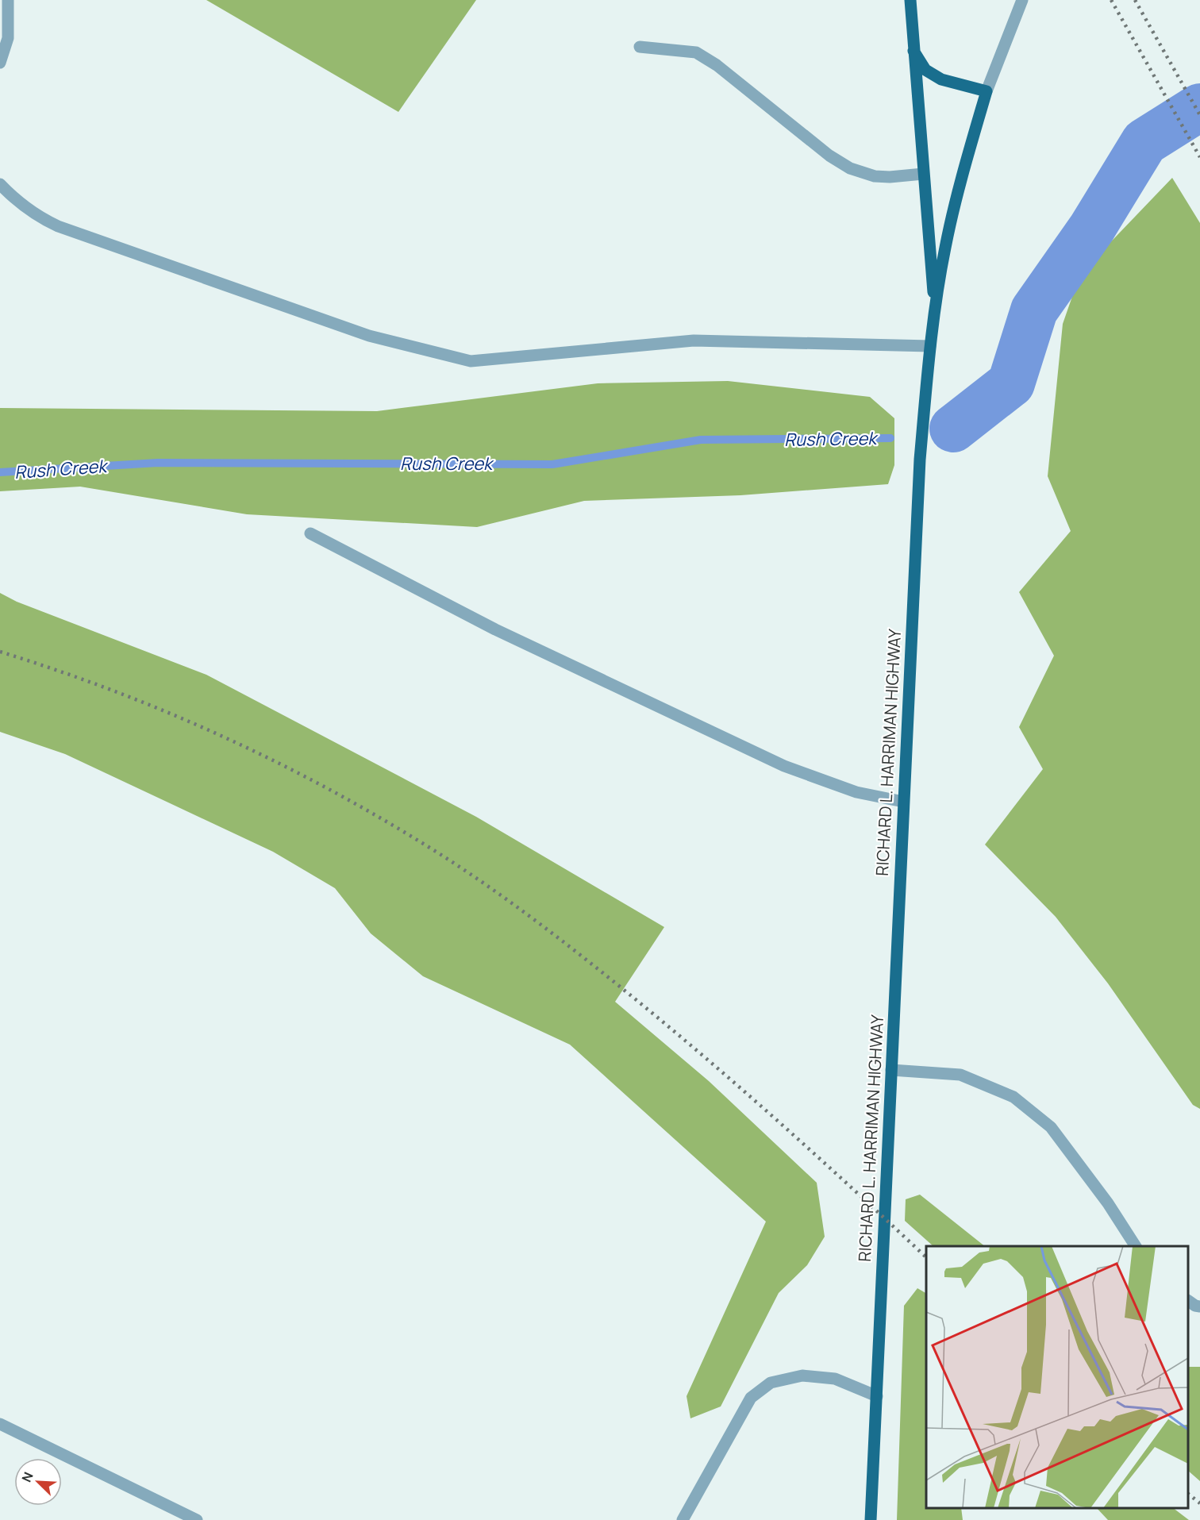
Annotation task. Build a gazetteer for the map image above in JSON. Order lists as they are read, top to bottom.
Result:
{
  "streets": {
    "main road": ["RICHARD L. HARRIMAN HIGHWAY"]
  },
  "water": ["Rush Creek"],
  "north": "top left"
}
